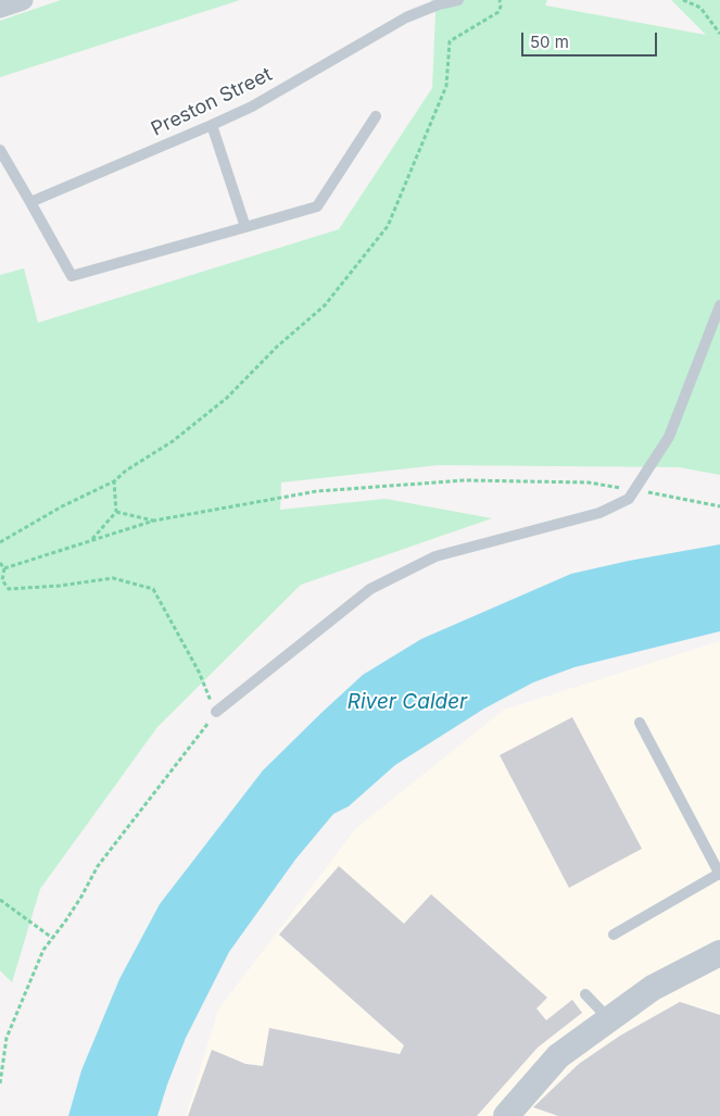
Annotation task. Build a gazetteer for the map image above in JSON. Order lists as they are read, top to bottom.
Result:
{
  "streets": {
    "lane": ["Preston Street"]
  },
  "water": ["River Calder"],
  "scale_bar": "50 m"
}
